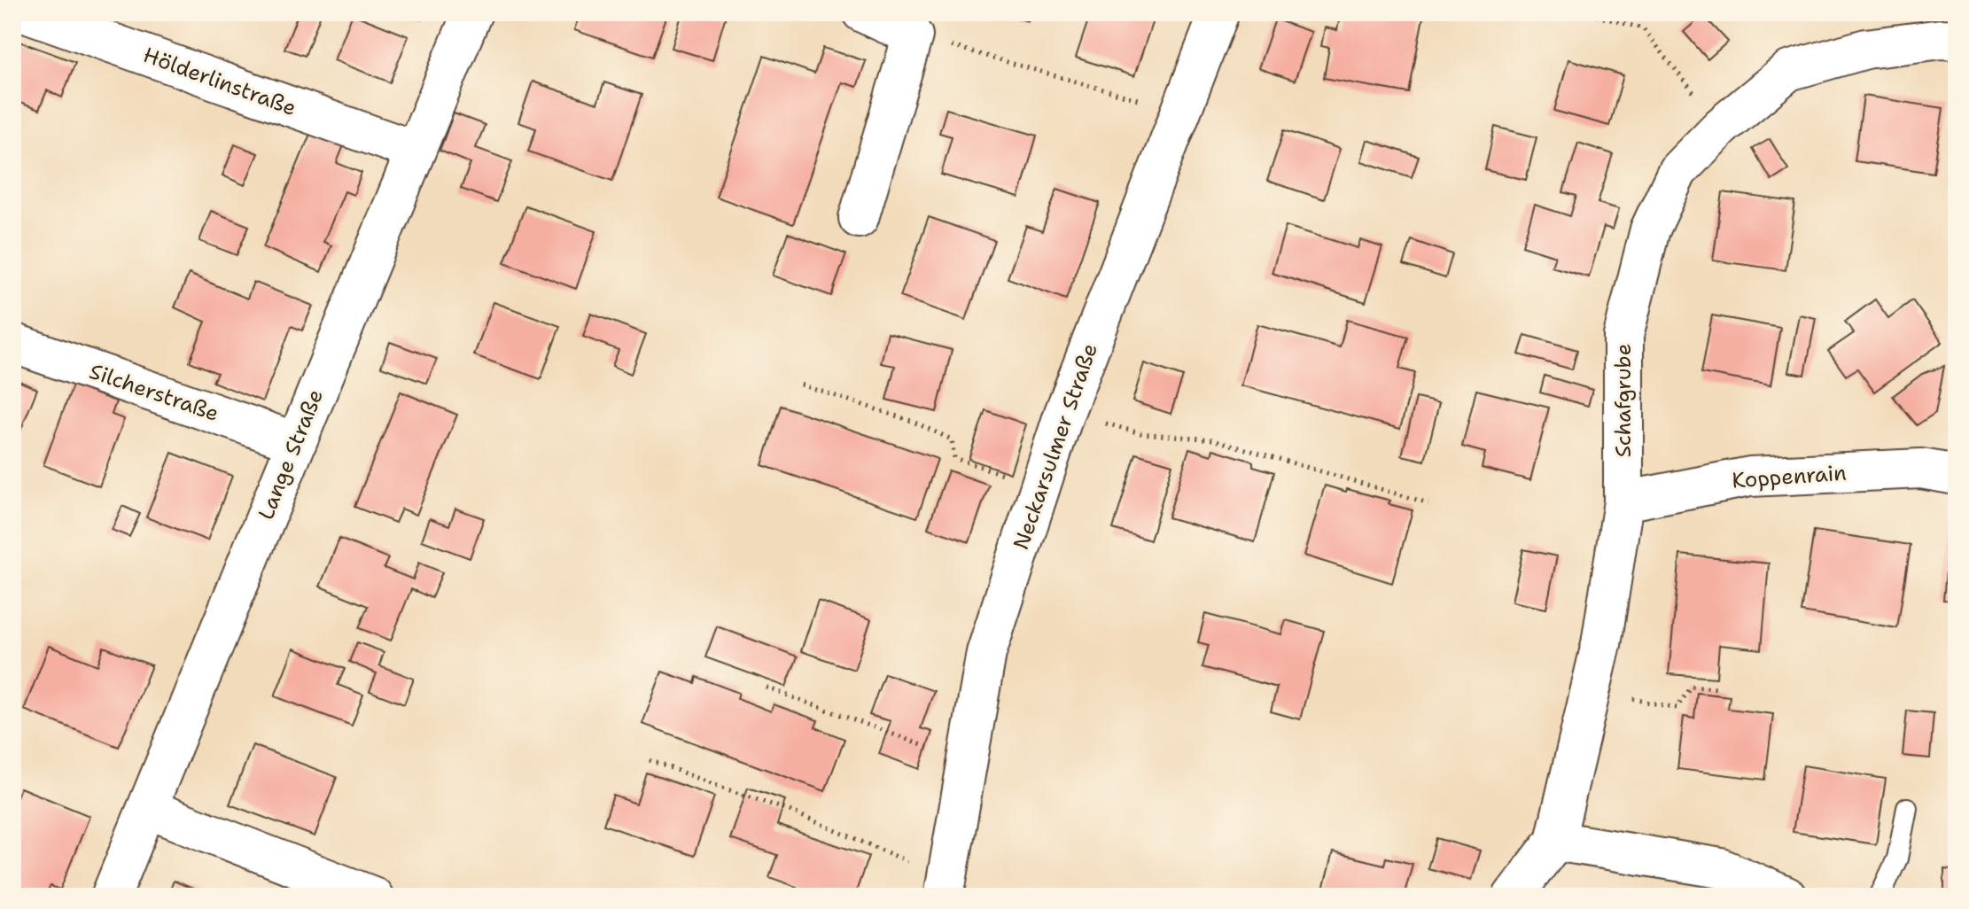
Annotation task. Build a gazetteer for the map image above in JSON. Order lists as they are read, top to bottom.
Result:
{
  "streets": {
    "street": [
      "Hölderlinstraße",
      "Silcherstraße",
      "Schafgrube",
      "Neckarsulmer Straße",
      "Lange Straße",
      "Koppenrain"
    ]
  },
  "crossings": [
    ["Hölderlinstraße", "Lange Straße"],
    ["Silcherstraße", "Lange Straße"],
    ["Schafgrube", "Koppenrain"]
  ]
}
